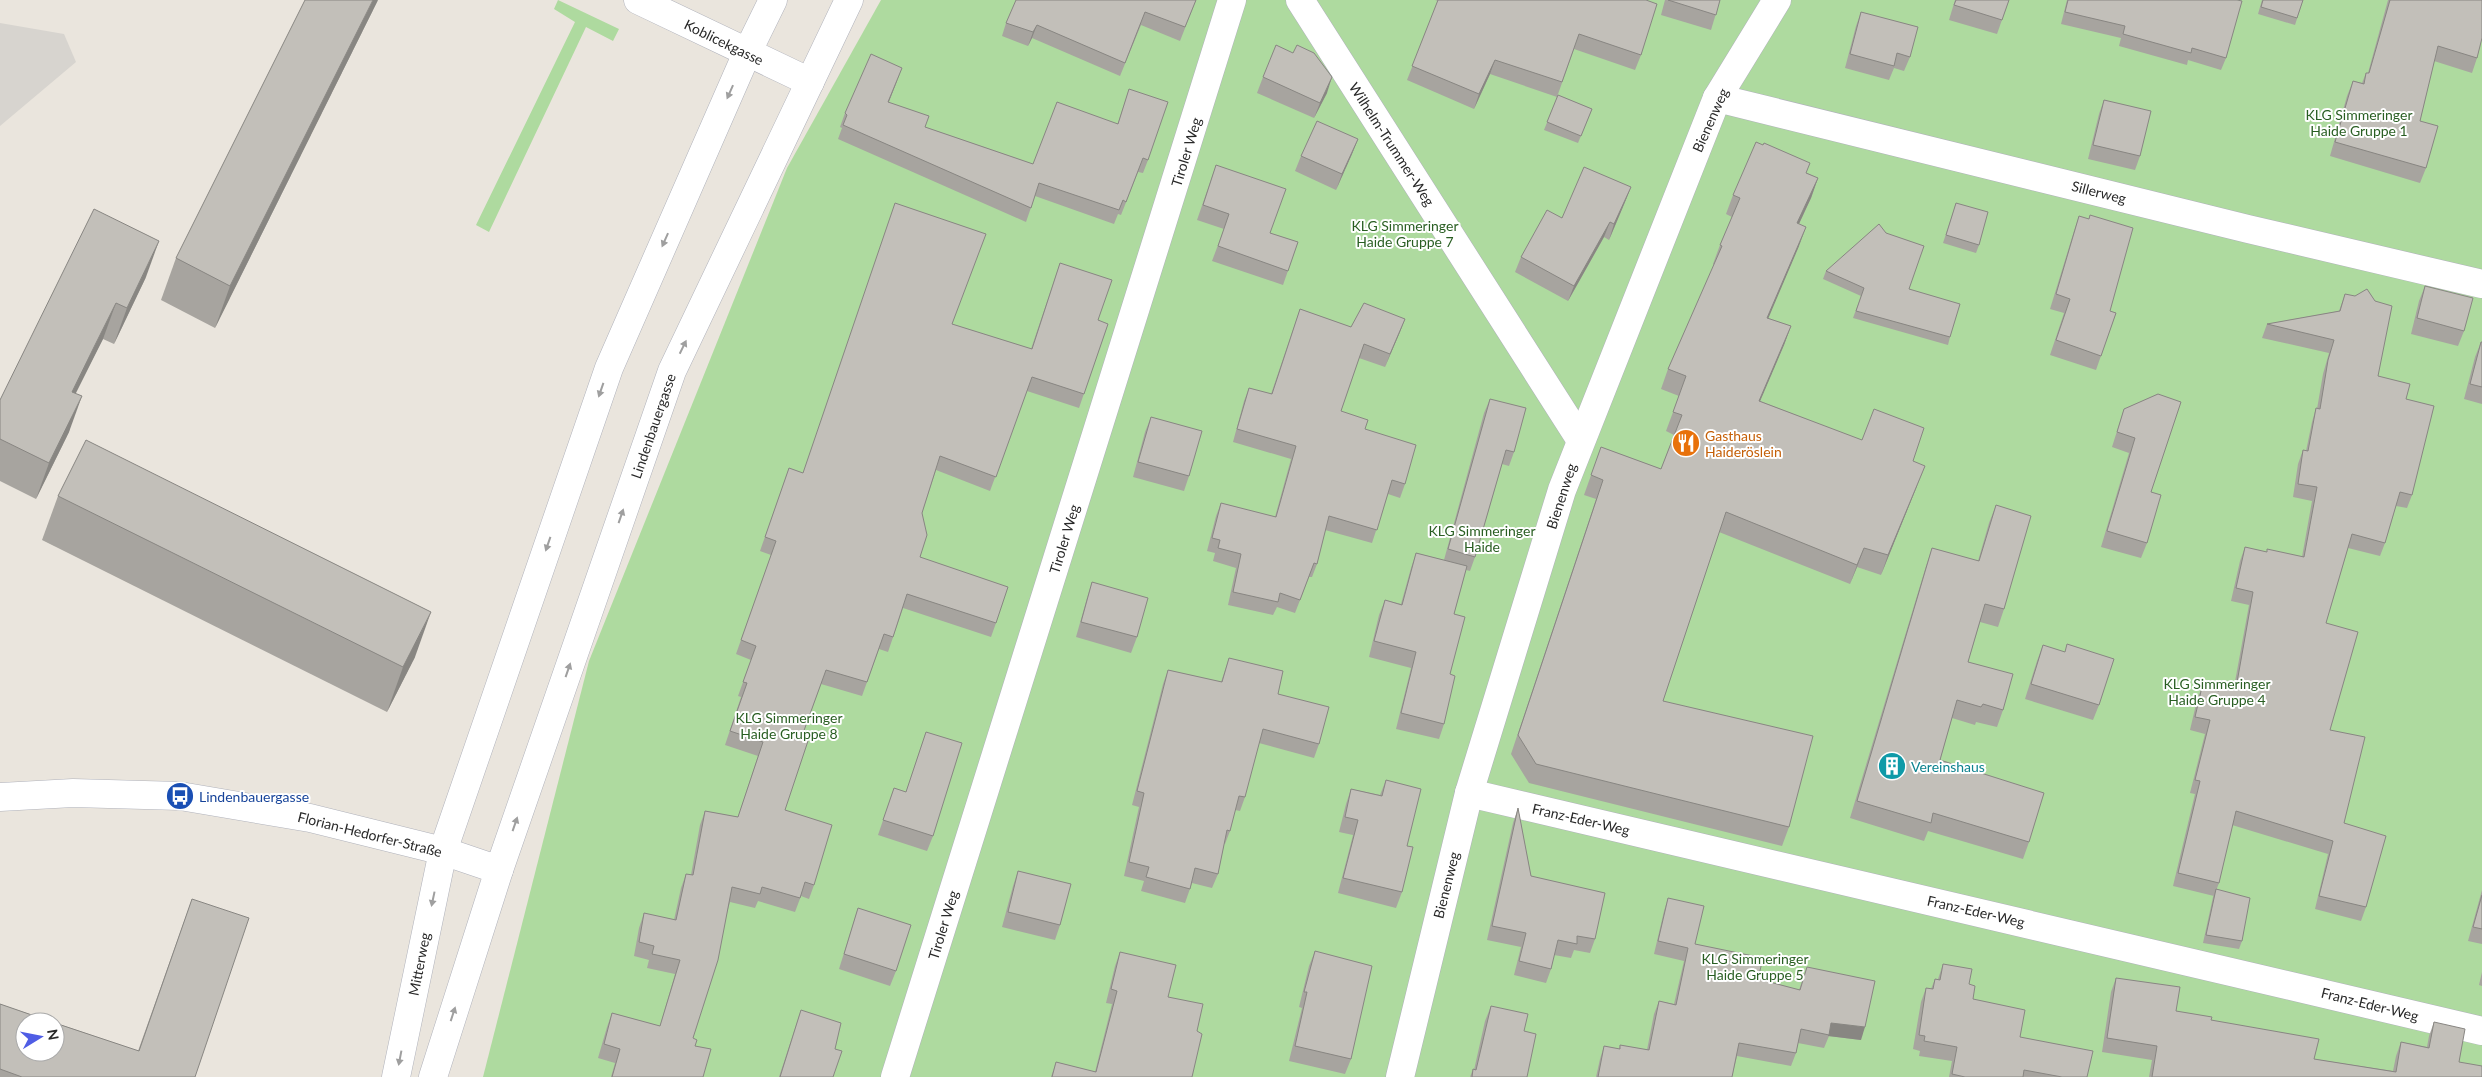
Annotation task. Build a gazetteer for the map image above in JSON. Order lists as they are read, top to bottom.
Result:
{
  "streets": {
    "street": [
      "Koblicekgasse",
      "Bienenweg",
      "Wilhelm-Trummer-Weg",
      "Tiroler Weg",
      "Sillerweg",
      "Lindenbauergasse",
      "Franz-Eder-Weg",
      "Florian-Hedorfer-Straße",
      "Mitterweg"
    ]
  },
  "crossings": [
    ["Koblicekgasse", "Lindenbauergasse"],
    ["Bienenweg", "Wilhelm-Trummer-Weg"],
    ["Bienenweg", "Sillerweg"],
    ["Bienenweg", "Franz-Eder-Weg"],
    ["Lindenbauergasse", "Florian-Hedorfer-Straße"],
    ["Florian-Hedorfer-Straße", "Mitterweg"]
  ],
  "parks": [
    "KLG Simmeringer Haide Gruppe 1",
    "KLG Simmeringer Haide Gruppe 7",
    "KLG Simmeringer Haide",
    "KLG Simmeringer Haide Gruppe 4",
    "KLG Simmeringer Haide Gruppe 8",
    "KLG Simmeringer Haide Gruppe 5"
  ],
  "places": {
    "restaurant": ["Gasthaus Haideröslein"],
    "building": ["Vereinshaus"],
    "bus stop": ["Lindenbauergasse"]
  },
  "north": "right"
}
